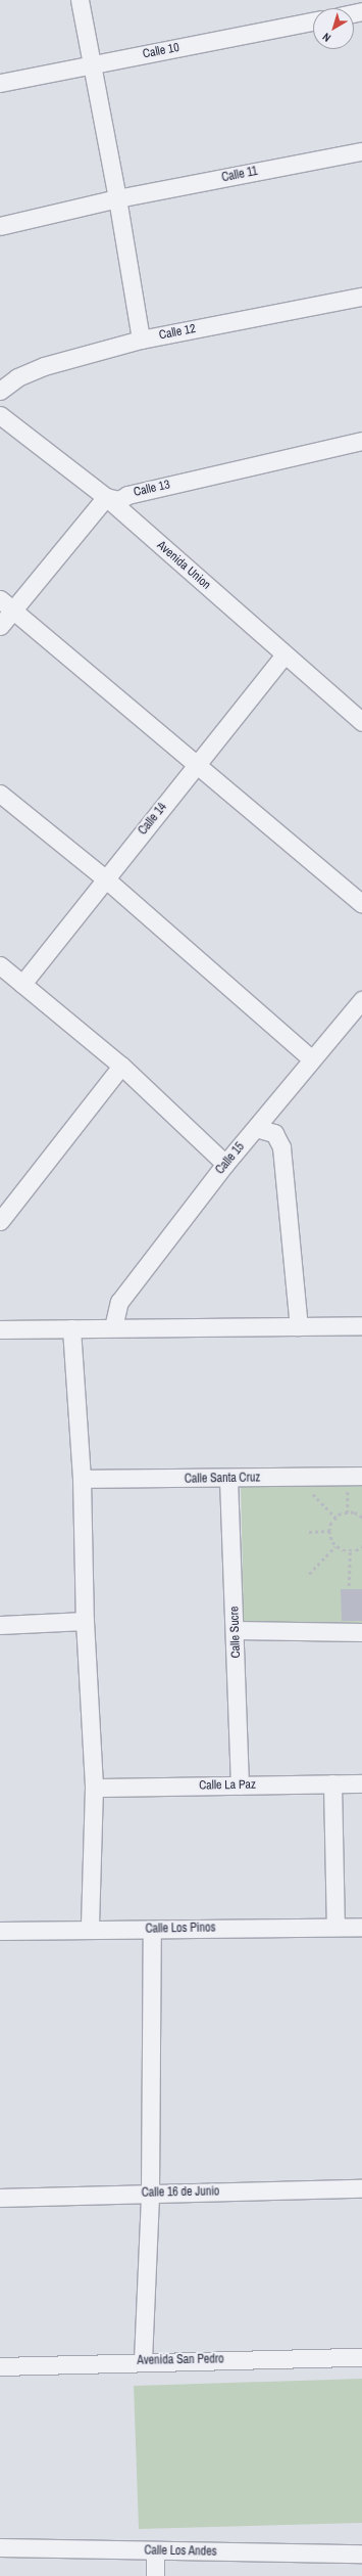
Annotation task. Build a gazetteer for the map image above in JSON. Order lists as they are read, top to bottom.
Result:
{
  "streets": {
    "street": [
      "Calle 10",
      "Calle 11",
      "Calle 12",
      "Calle 13",
      "Avenida Union",
      "Calle 14",
      "Calle 15",
      "Calle Santa Cruz",
      "Calle Sucre",
      "Calle La Paz",
      "Calle Los Pinos",
      "Calle 16 de Junio",
      "Avenida San Pedro",
      "Calle Los Andes"
    ]
  },
  "crossings": [
    ["Calle 13", "Avenida Union"],
    ["Avenida Union", "Calle 14"],
    ["Calle Santa Cruz", "Calle Sucre"],
    ["Calle Sucre", "Calle La Paz"]
  ],
  "north": "bottom left"
}
